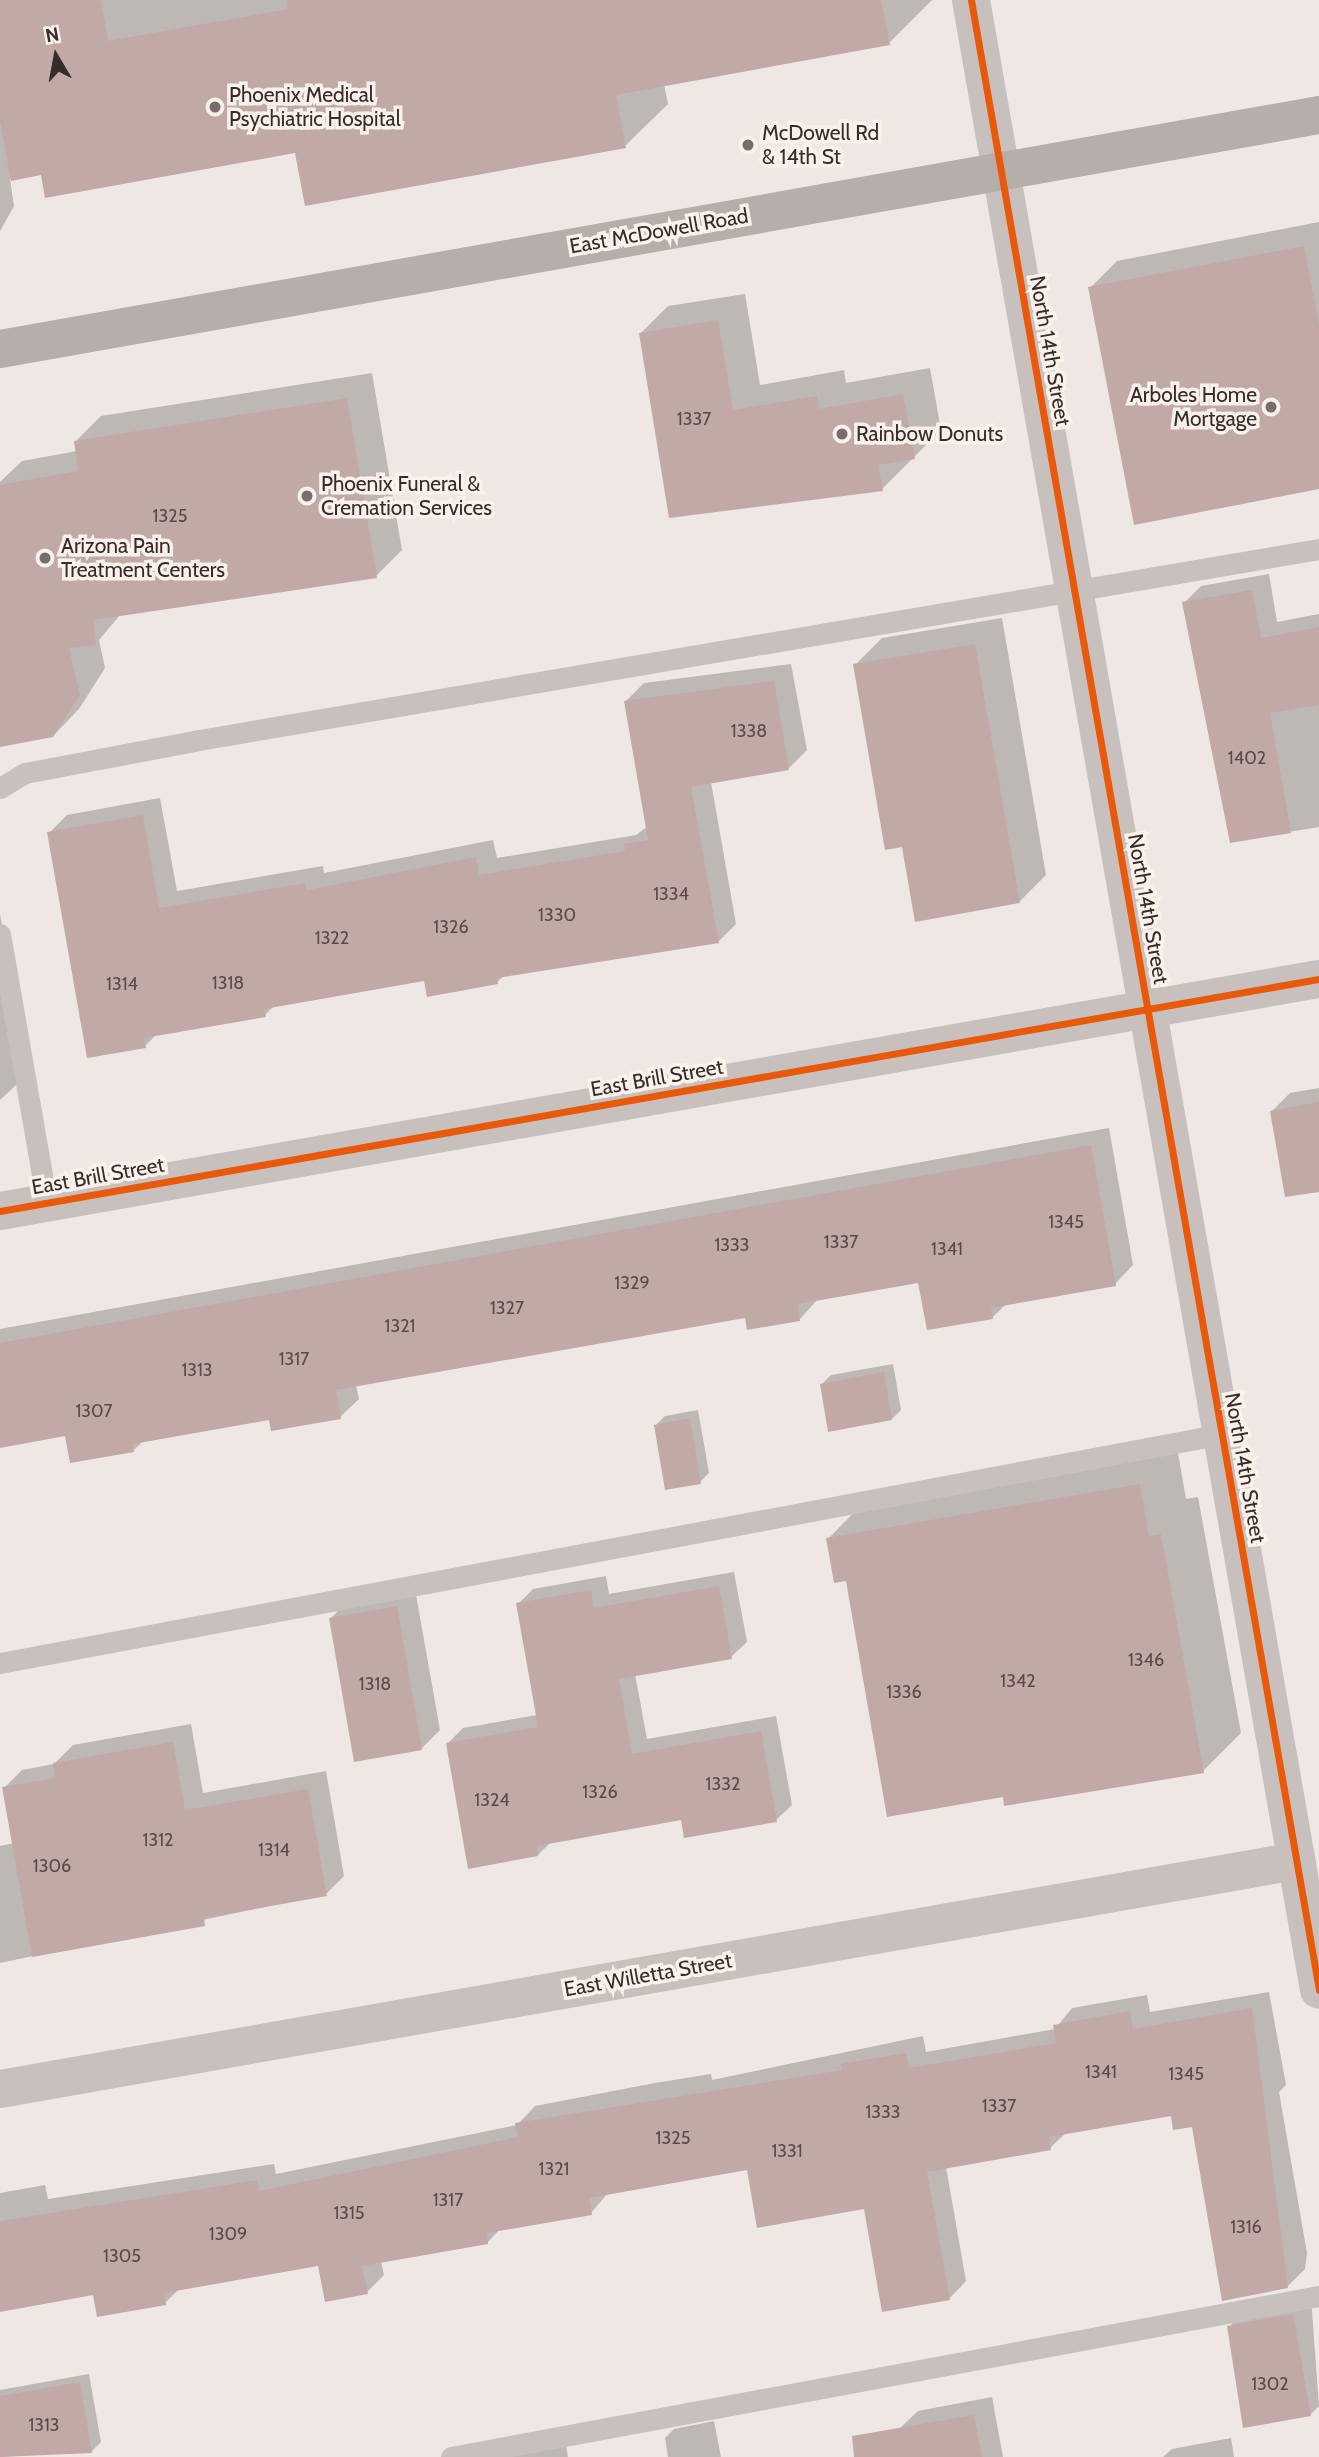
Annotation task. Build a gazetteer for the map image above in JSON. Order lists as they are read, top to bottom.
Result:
{
  "streets": {
    "main road": ["East McDowell Road"],
    "street": ["North 14th Street", "East Brill Street", "East Willetta Street"]
  },
  "crossings": [
    ["East McDowell Road", "North 14th Street"],
    ["North 14th Street", "East Brill Street"],
    ["North 14th Street", "East Willetta Street"]
  ],
  "places": [
    "Phoenix Medical Psychiatric Hospital",
    "McDowell Rd & 14th St",
    "Arboles Home Mortgage",
    "Rainbow Donuts",
    "Phoenix Funeral & Cremation Services",
    "Arizona Pain Treatment Centers"
  ],
  "house_numbers": [
    "1337",
    "1325",
    "1338",
    "1402",
    "1334",
    "1330",
    "1326",
    "1322",
    "1318",
    "1314",
    "1345",
    "1337",
    "1333",
    "1341",
    "1329",
    "1327",
    "1321",
    "1317",
    "1313",
    "1307",
    "1346",
    "1342",
    "1318",
    "1336",
    "1332",
    "1326",
    "1324",
    "1312",
    "1314",
    "1306",
    "1341",
    "1345",
    "1337",
    "1333",
    "1325",
    "1331",
    "1321",
    "1317",
    "1315",
    "1316",
    "1309",
    "1305",
    "1302",
    "1313"
  ],
  "north": "top"
}
